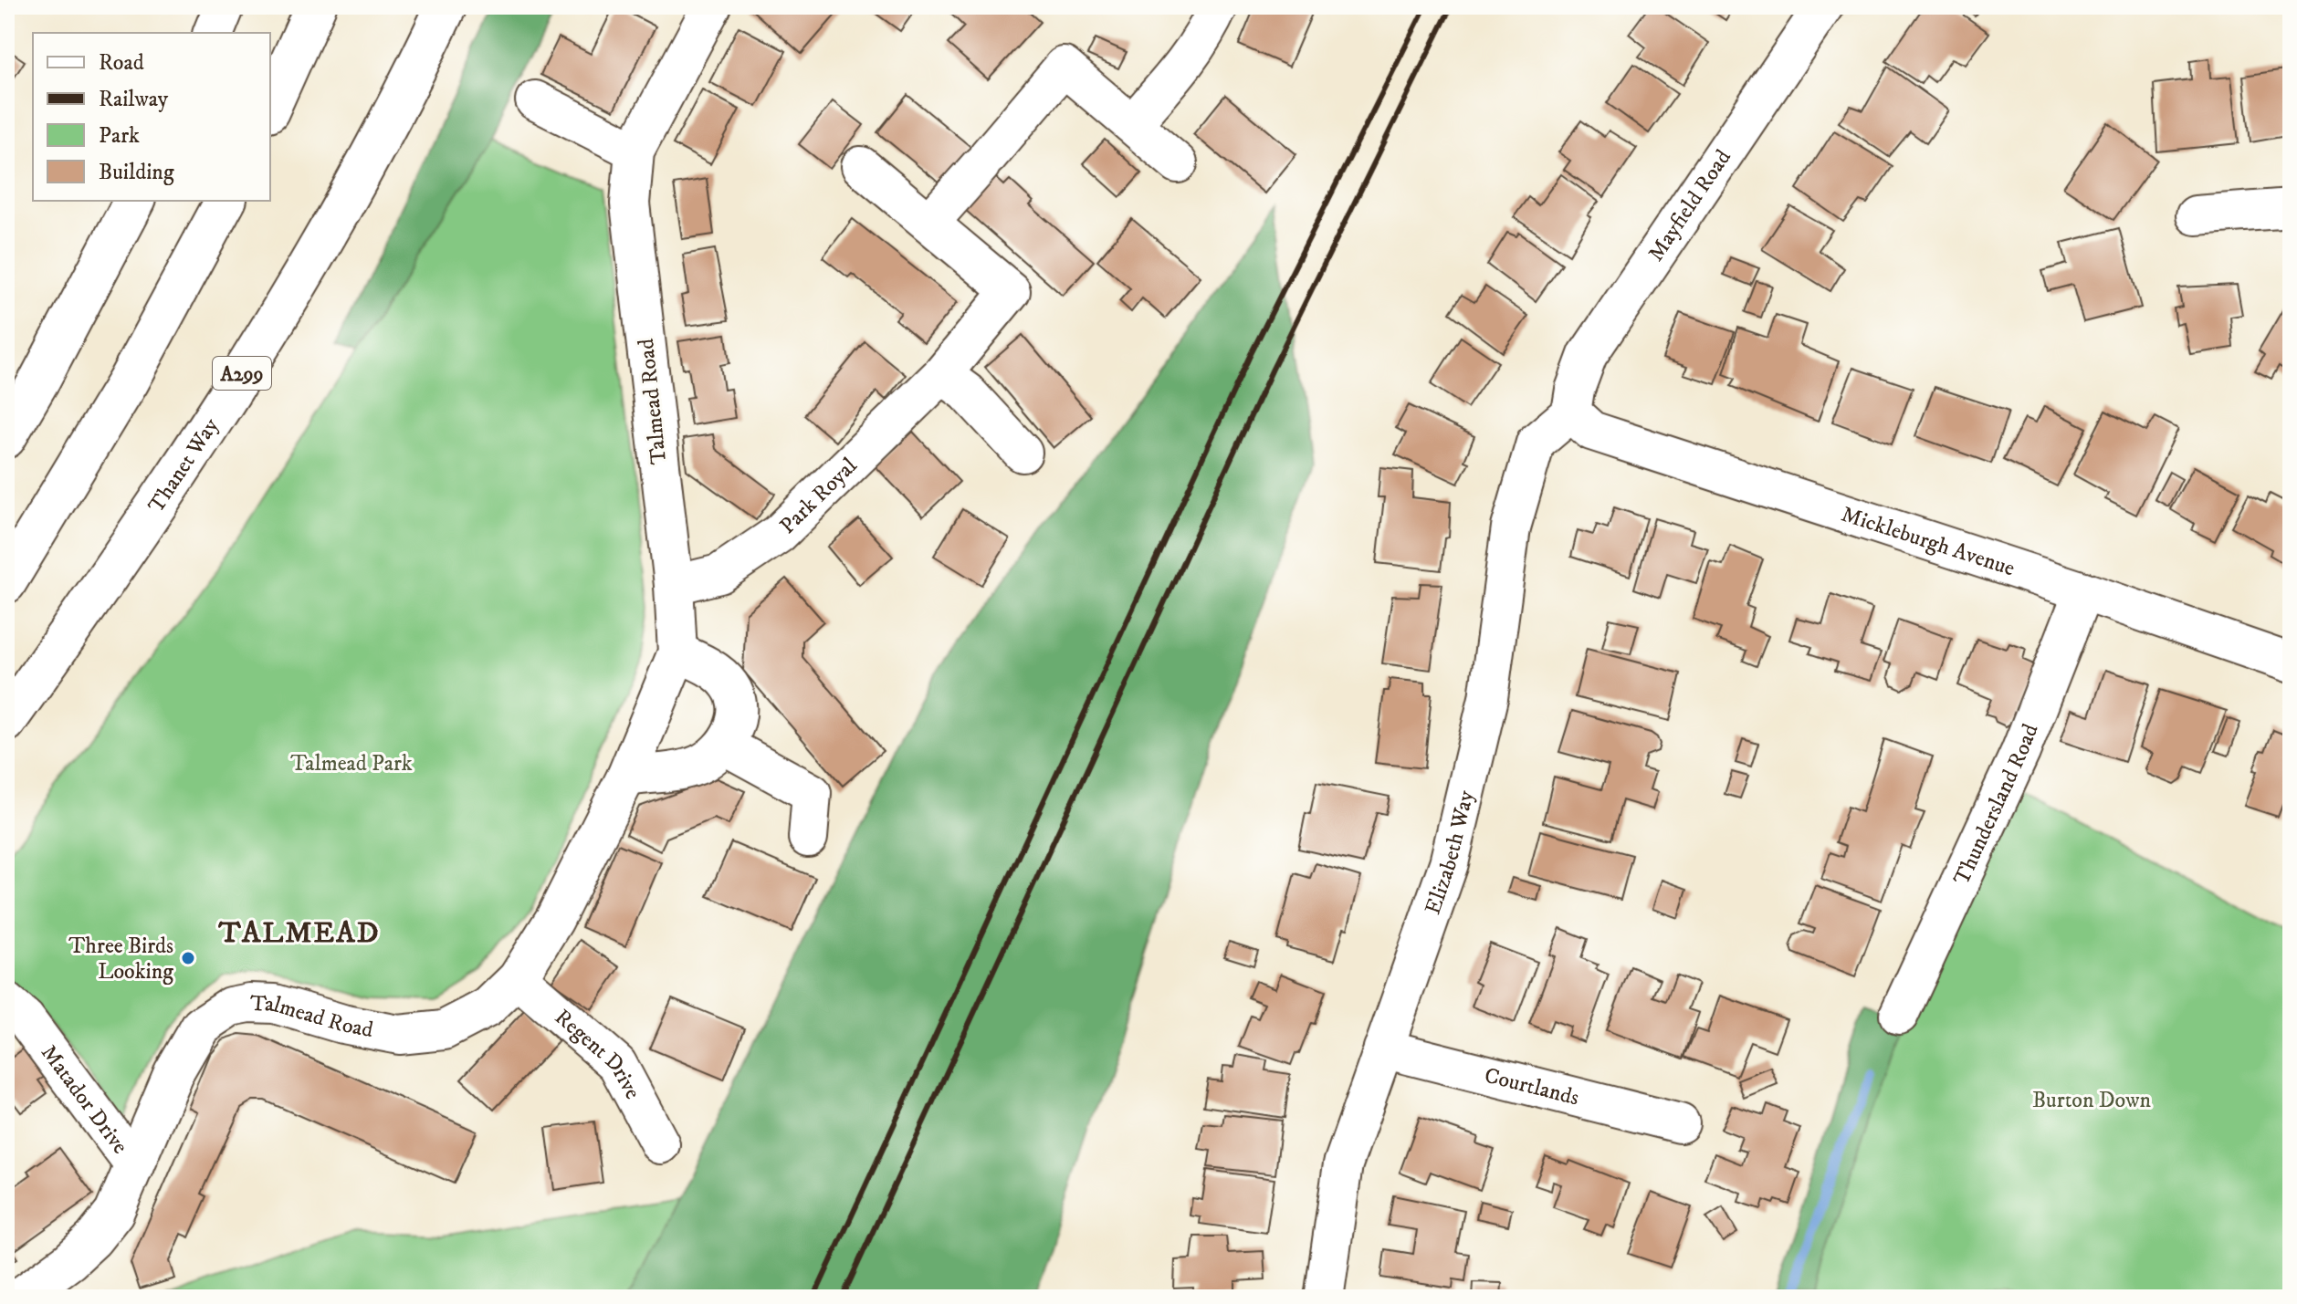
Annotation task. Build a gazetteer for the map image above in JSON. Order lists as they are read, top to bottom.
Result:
{
  "streets": {
    "highway": ["A299", "Thanet Way"],
    "street": [
      "Mayfield Road",
      "Talmead Road",
      "Park Royal",
      "Mickleburgh Avenue",
      "Thundersland Road",
      "Elizabeth Way",
      "Regent Drive",
      "Courtlands",
      "Matador Drive"
    ]
  },
  "crossings": [
    ["Mayfield Road", "Mickleburgh Avenue"],
    ["Mayfield Road", "Elizabeth Way"],
    ["Talmead Road", "Park Royal"],
    ["Talmead Road", "Regent Drive"],
    ["Talmead Road", "Matador Drive"],
    ["Mickleburgh Avenue", "Thundersland Road"],
    ["Mickleburgh Avenue", "Elizabeth Way"],
    ["Elizabeth Way", "Courtlands"]
  ],
  "districts": ["TALMEAD"],
  "parks": ["Talmead Park", "Burton Down"],
  "places": ["Three Birds Looking"],
  "legend": [
    "Road",
    "Railway",
    "Park",
    "Building"
  ]
}
